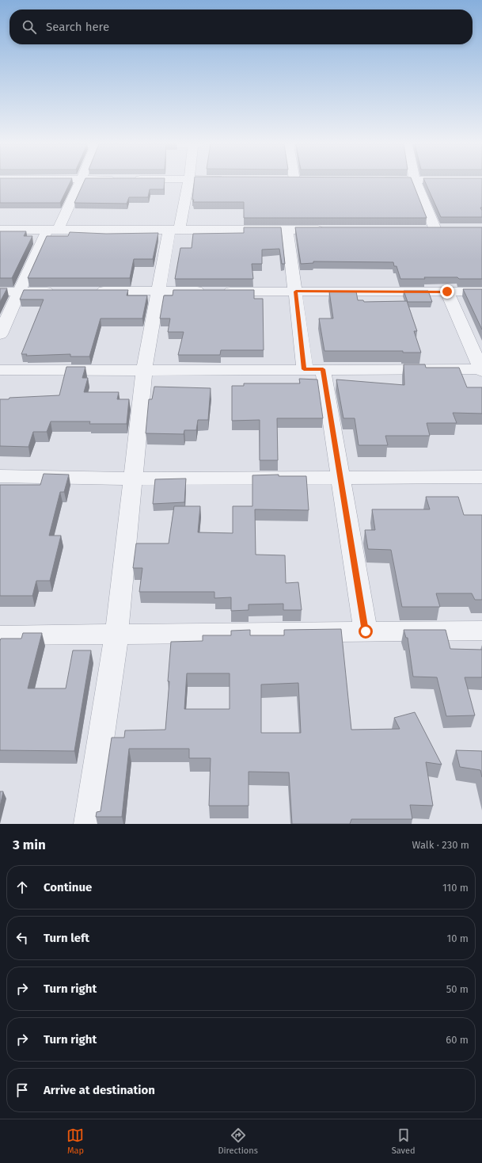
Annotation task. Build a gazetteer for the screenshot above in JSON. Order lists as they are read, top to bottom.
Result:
{
  "page": {
    "search": "Search here",
    "heading": ["3 min", "Walk · 230 m"],
    "list": [
      ["Continue", "110 m"],
      ["Turn left", "10 m"],
      ["Turn right", "50 m"],
      ["Turn right", "60 m"],
      "Arrive at destination"
    ],
    "nav": ["Map", "Directions", "Saved"]
  }
}
